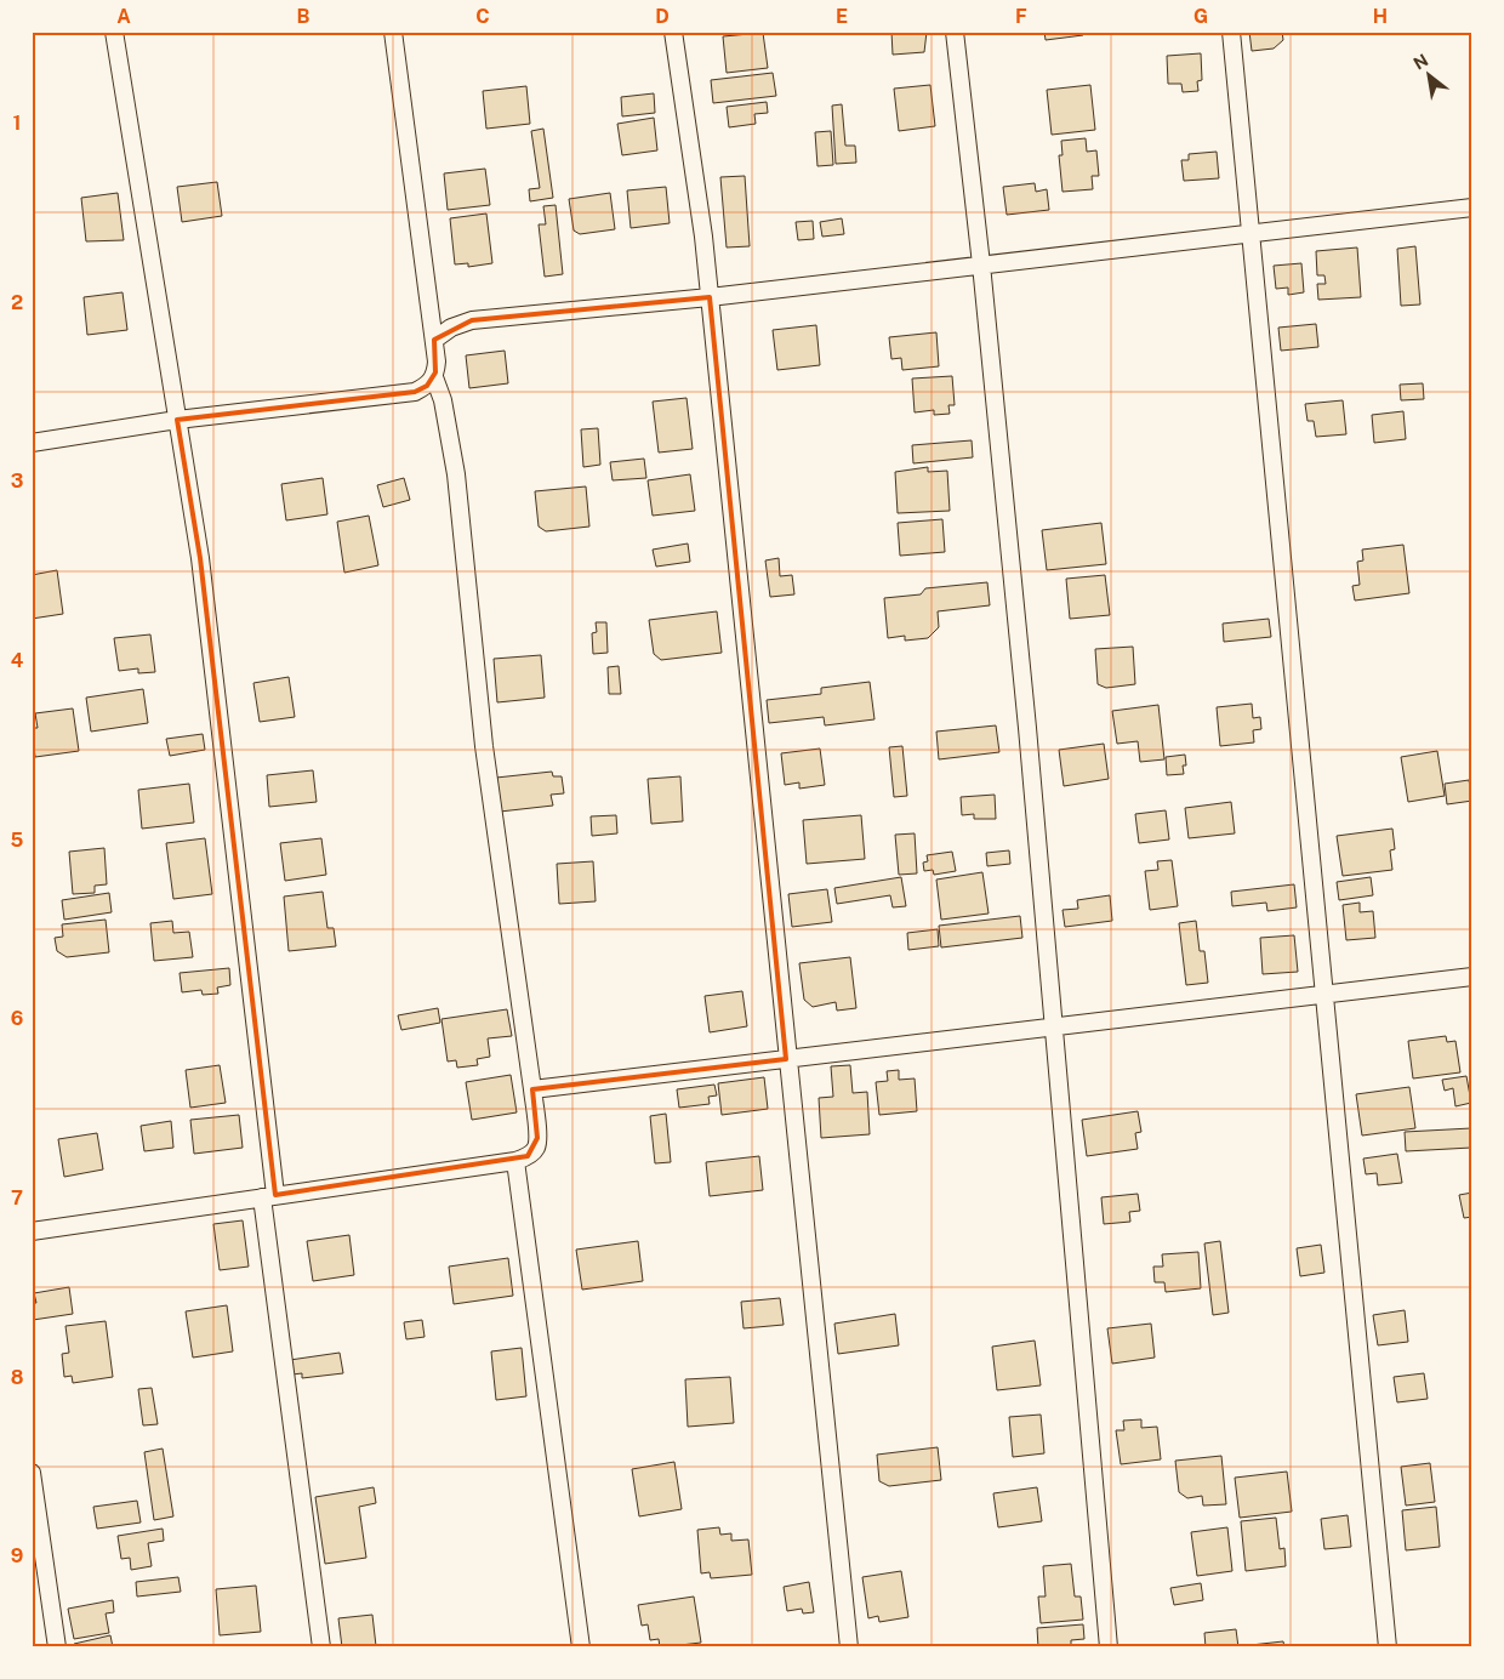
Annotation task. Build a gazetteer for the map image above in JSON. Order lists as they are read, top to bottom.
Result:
{
  "north": "top left",
  "grid": {
    "columns": [
      "A",
      "B",
      "C",
      "D",
      "E",
      "F",
      "G",
      "H"
    ],
    "rows": [
      "1",
      "2",
      "3",
      "4",
      "5",
      "6",
      "7",
      "8",
      "9"
    ]
  }
}
